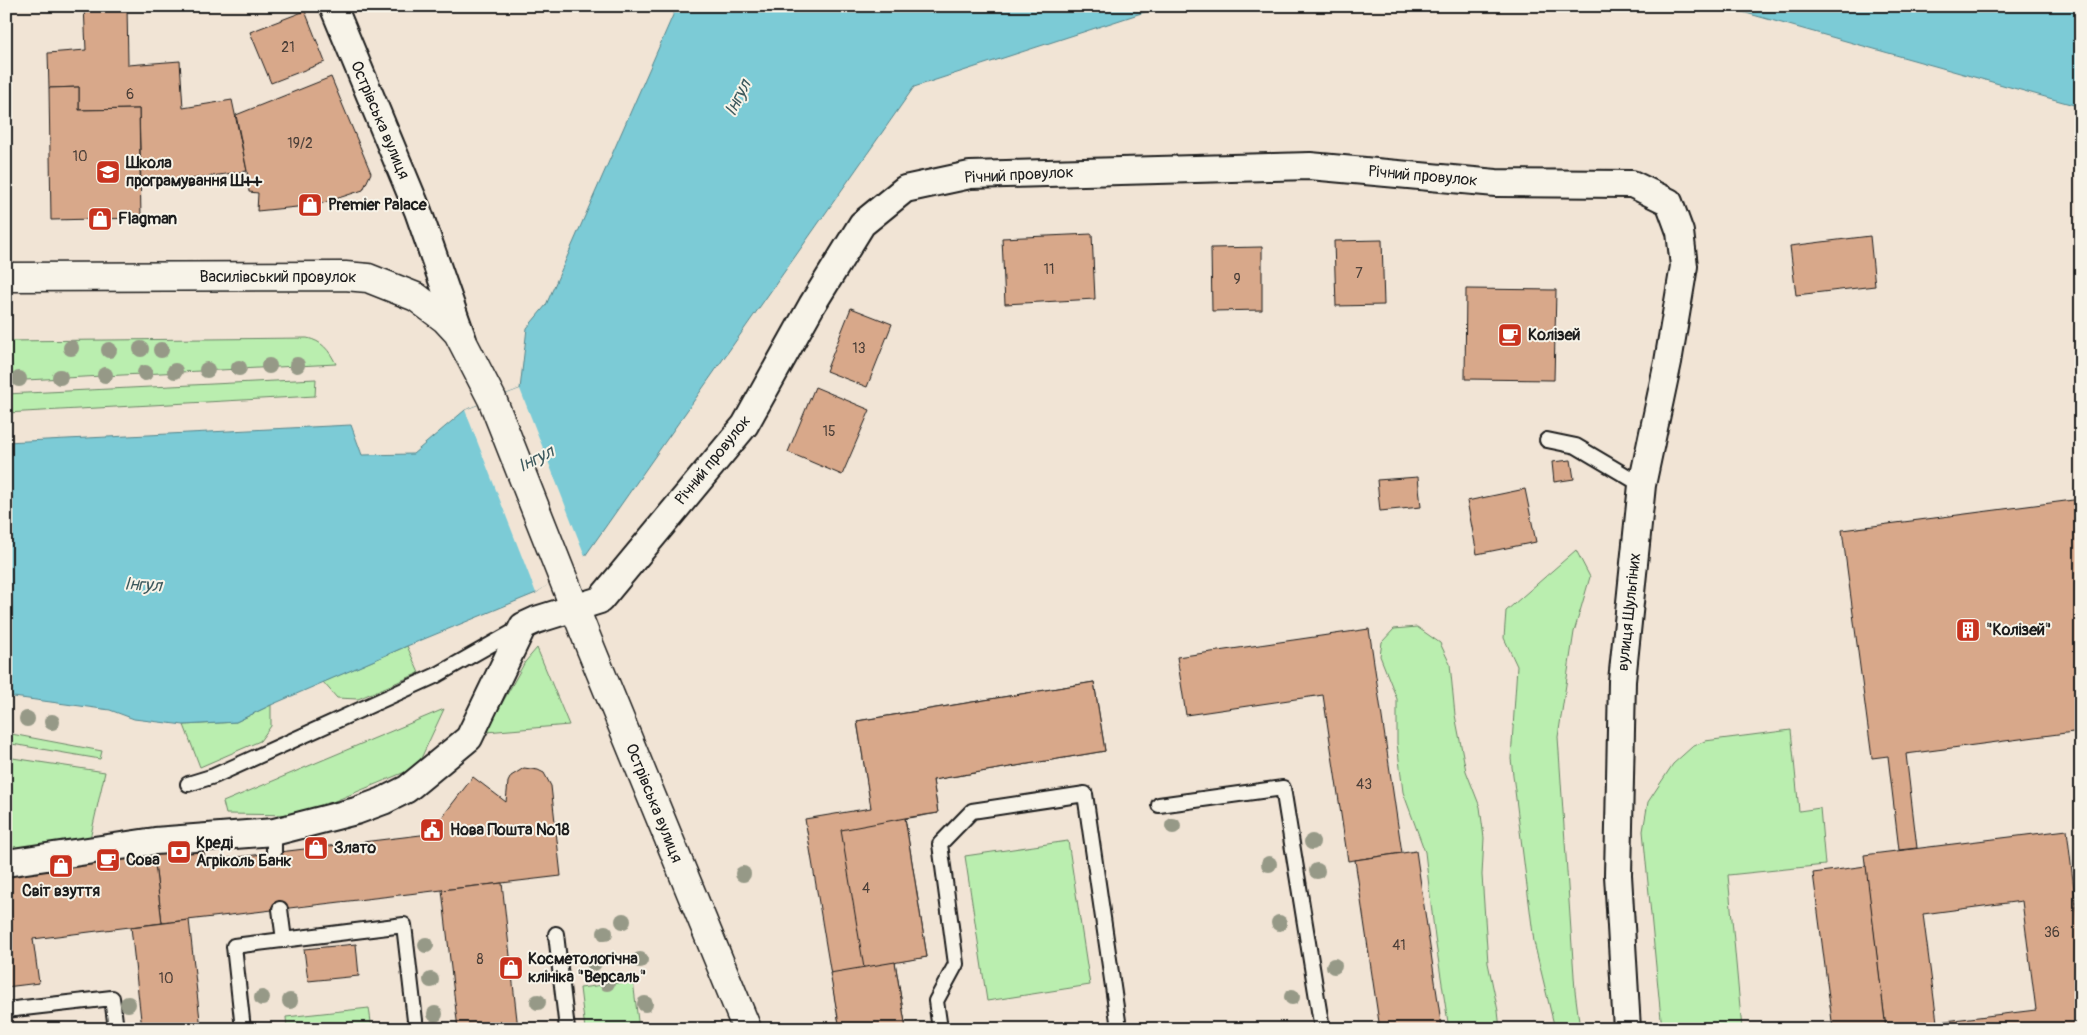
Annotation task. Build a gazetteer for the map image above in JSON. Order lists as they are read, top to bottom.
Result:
{
  "streets": {
    "main road": ["Острівська вулиця", "Василівський провулок"],
    "street": ["Річний провулок", "вулиця Шульгіних"]
  },
  "crossings": [
    ["Острівська вулиця", "Річний провулок"],
    ["Острівська вулиця", "Василівський провулок"],
    ["Річний провулок", "вулиця Шульгіних"]
  ],
  "water": ["Інгул"],
  "places": {
    "school or university": ["Школа програмування Ш++"],
    "shop": [
      "Premier Palace",
      "Flagman",
      "Злато",
      "Світ взуття",
      "Косметологічна клініка \"Версаль\""
    ],
    "cafe": ["Колізей", "Сова"],
    "building": ["\"Колізей\""],
    "public building": ["Нова Пошта №18"],
    "bank": ["Креді Агріколь Банк"]
  },
  "house_numbers": [
    "21",
    "6",
    "19/2",
    "10",
    "11",
    "7",
    "9",
    "13",
    "15",
    "43",
    "4",
    "36",
    "41",
    "8",
    "10"
  ]
}
